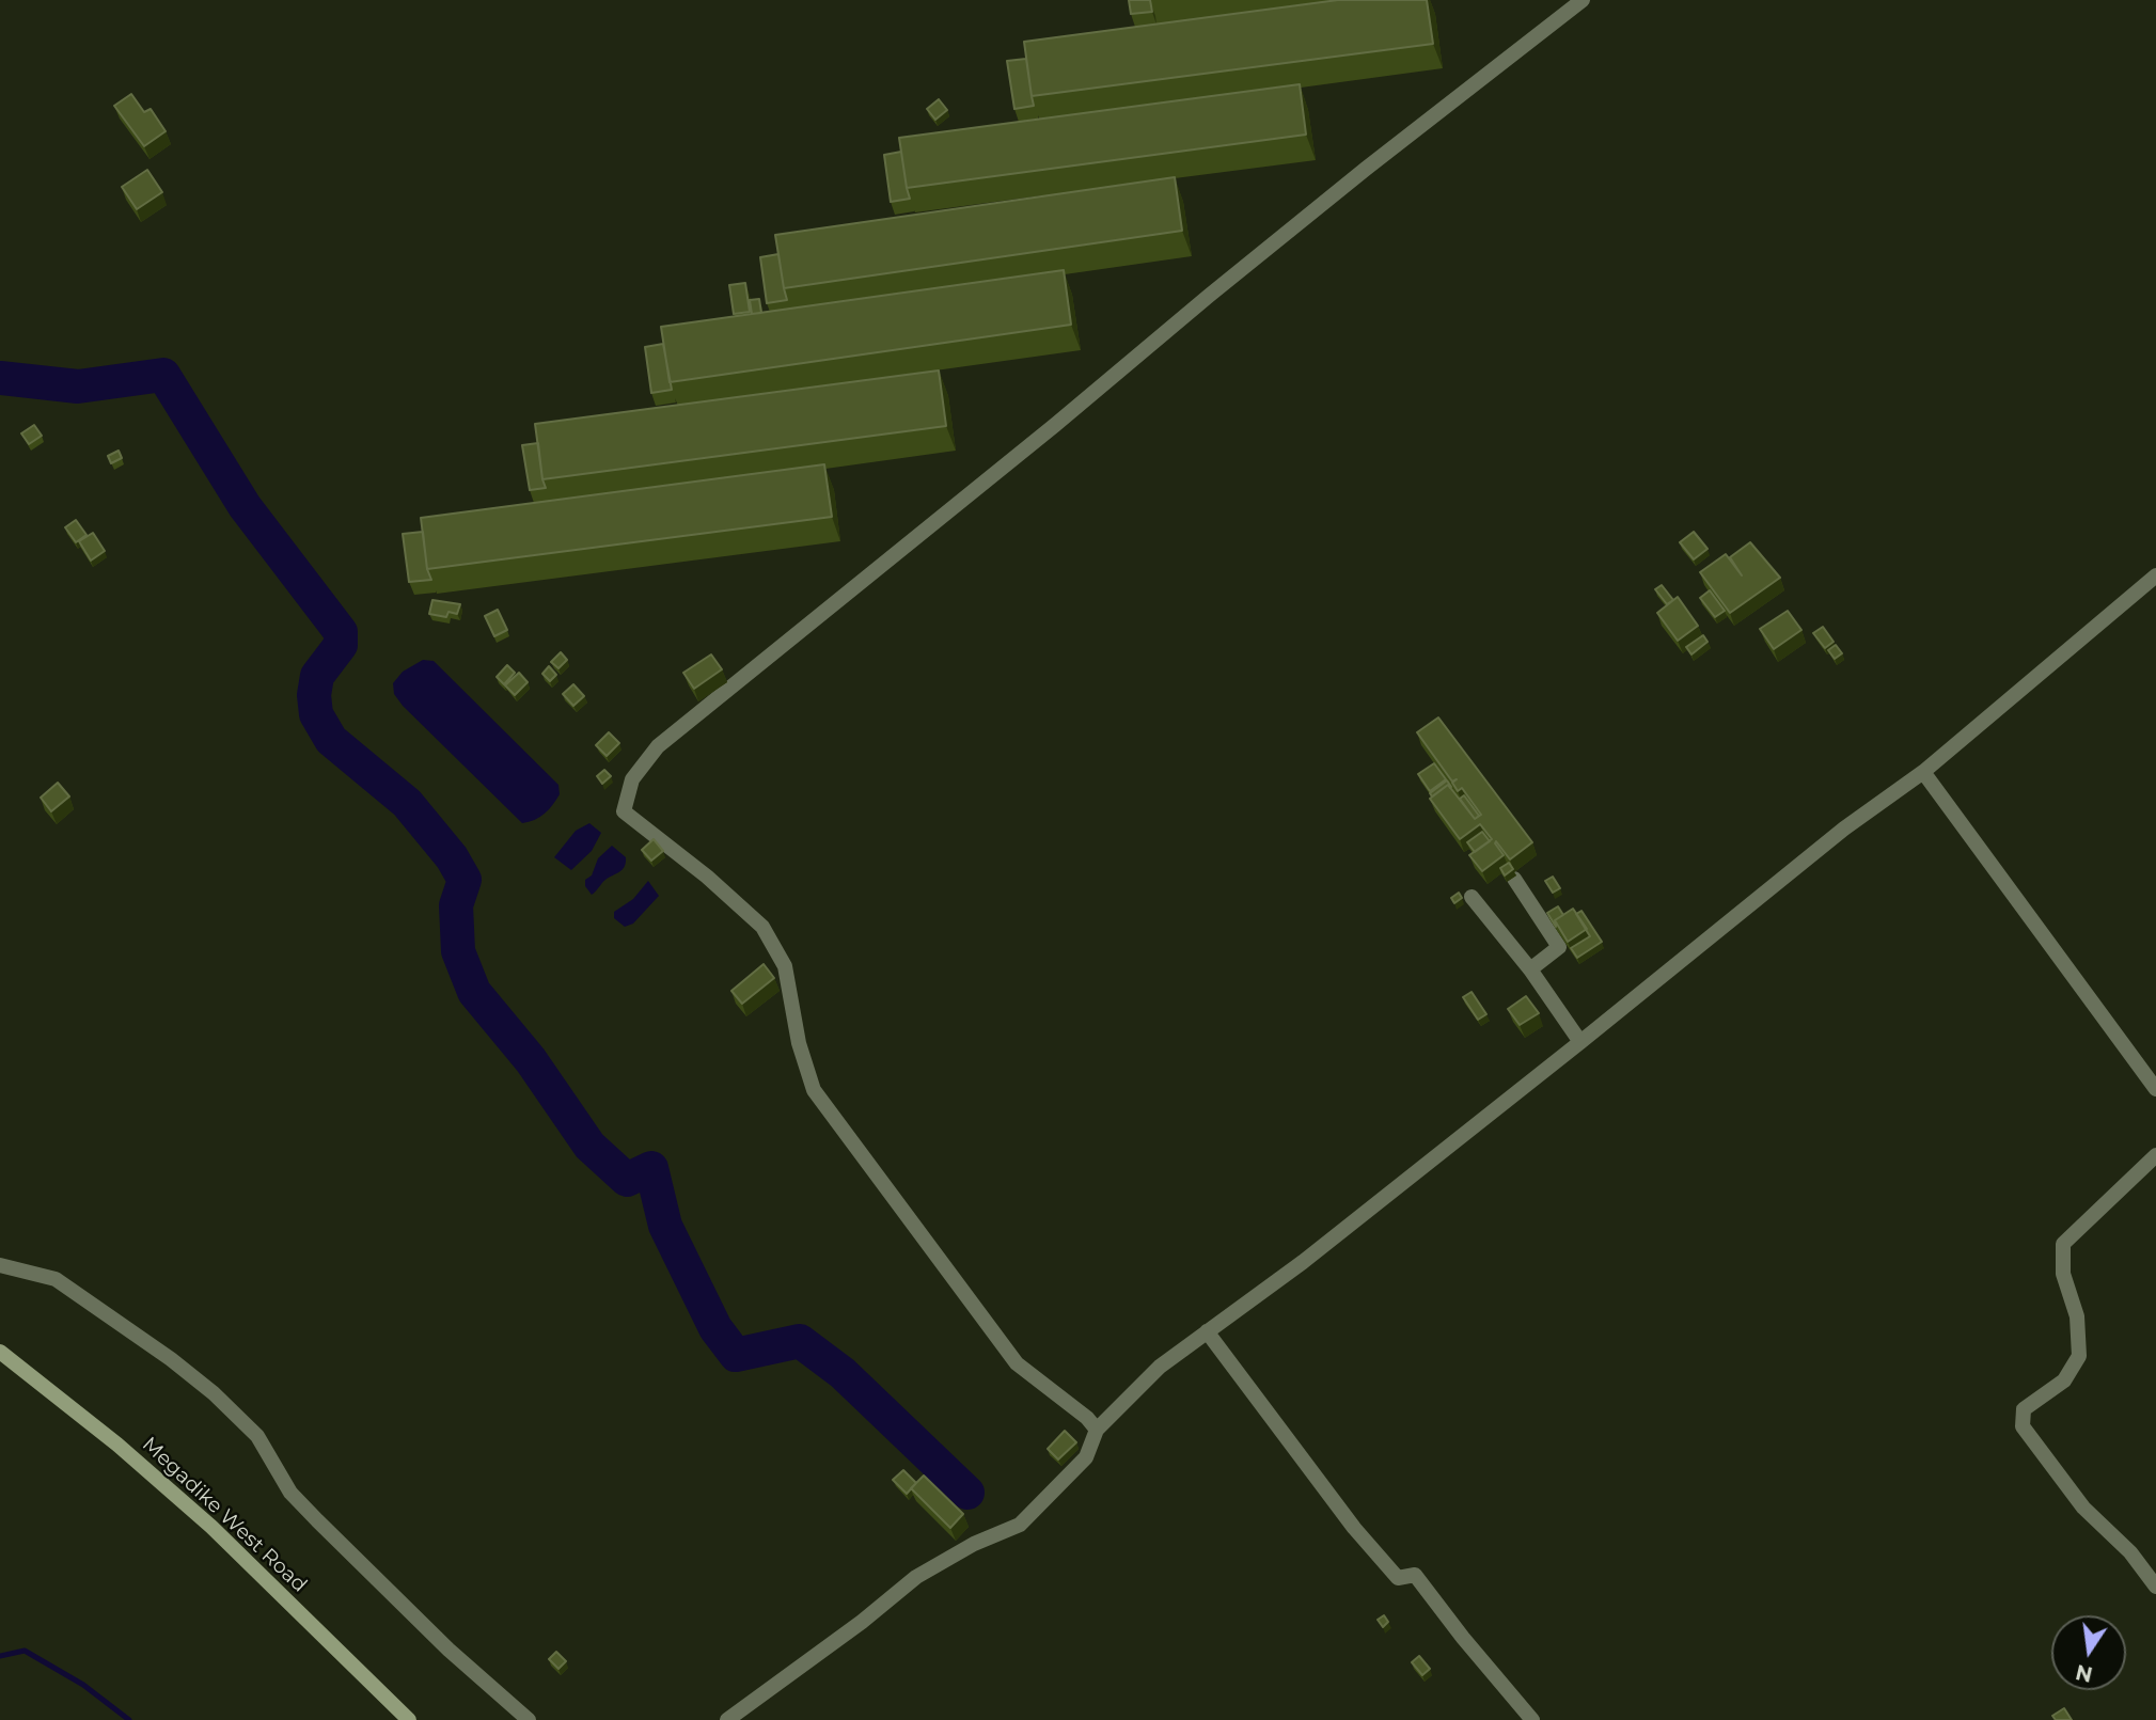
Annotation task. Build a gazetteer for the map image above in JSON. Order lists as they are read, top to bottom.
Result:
{
  "streets": {
    "street": ["Megadike West Road"]
  },
  "north": "bottom"
}
